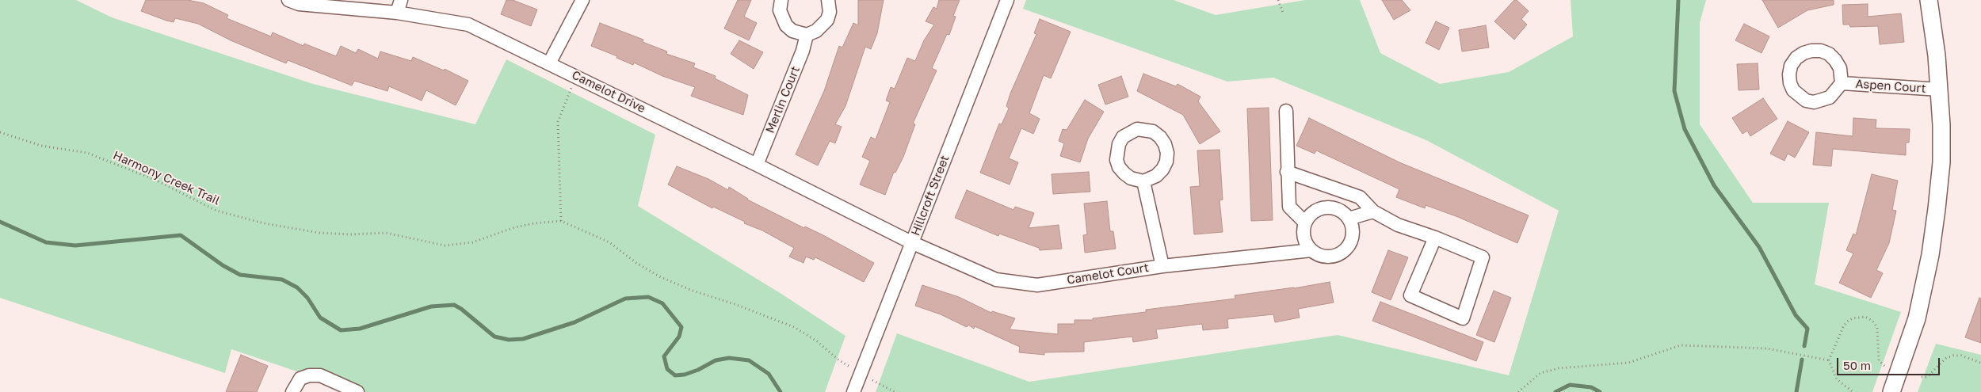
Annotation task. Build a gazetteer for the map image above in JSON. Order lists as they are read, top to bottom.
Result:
{
  "streets": {
    "street": [
      "Aspen Court",
      "Camelot Drive",
      "Merlin Court",
      "Hillcroft Street",
      "Camelot Court"
    ],
    "path": ["Harmony Creek Trail"]
  },
  "crossings": [
    ["Camelot Drive", "Merlin Court"],
    ["Camelot Drive", "Hillcroft Street"],
    ["Camelot Drive", "Camelot Court"],
    ["Hillcroft Street", "Camelot Court"]
  ],
  "scale_bar": "50 m"
}
